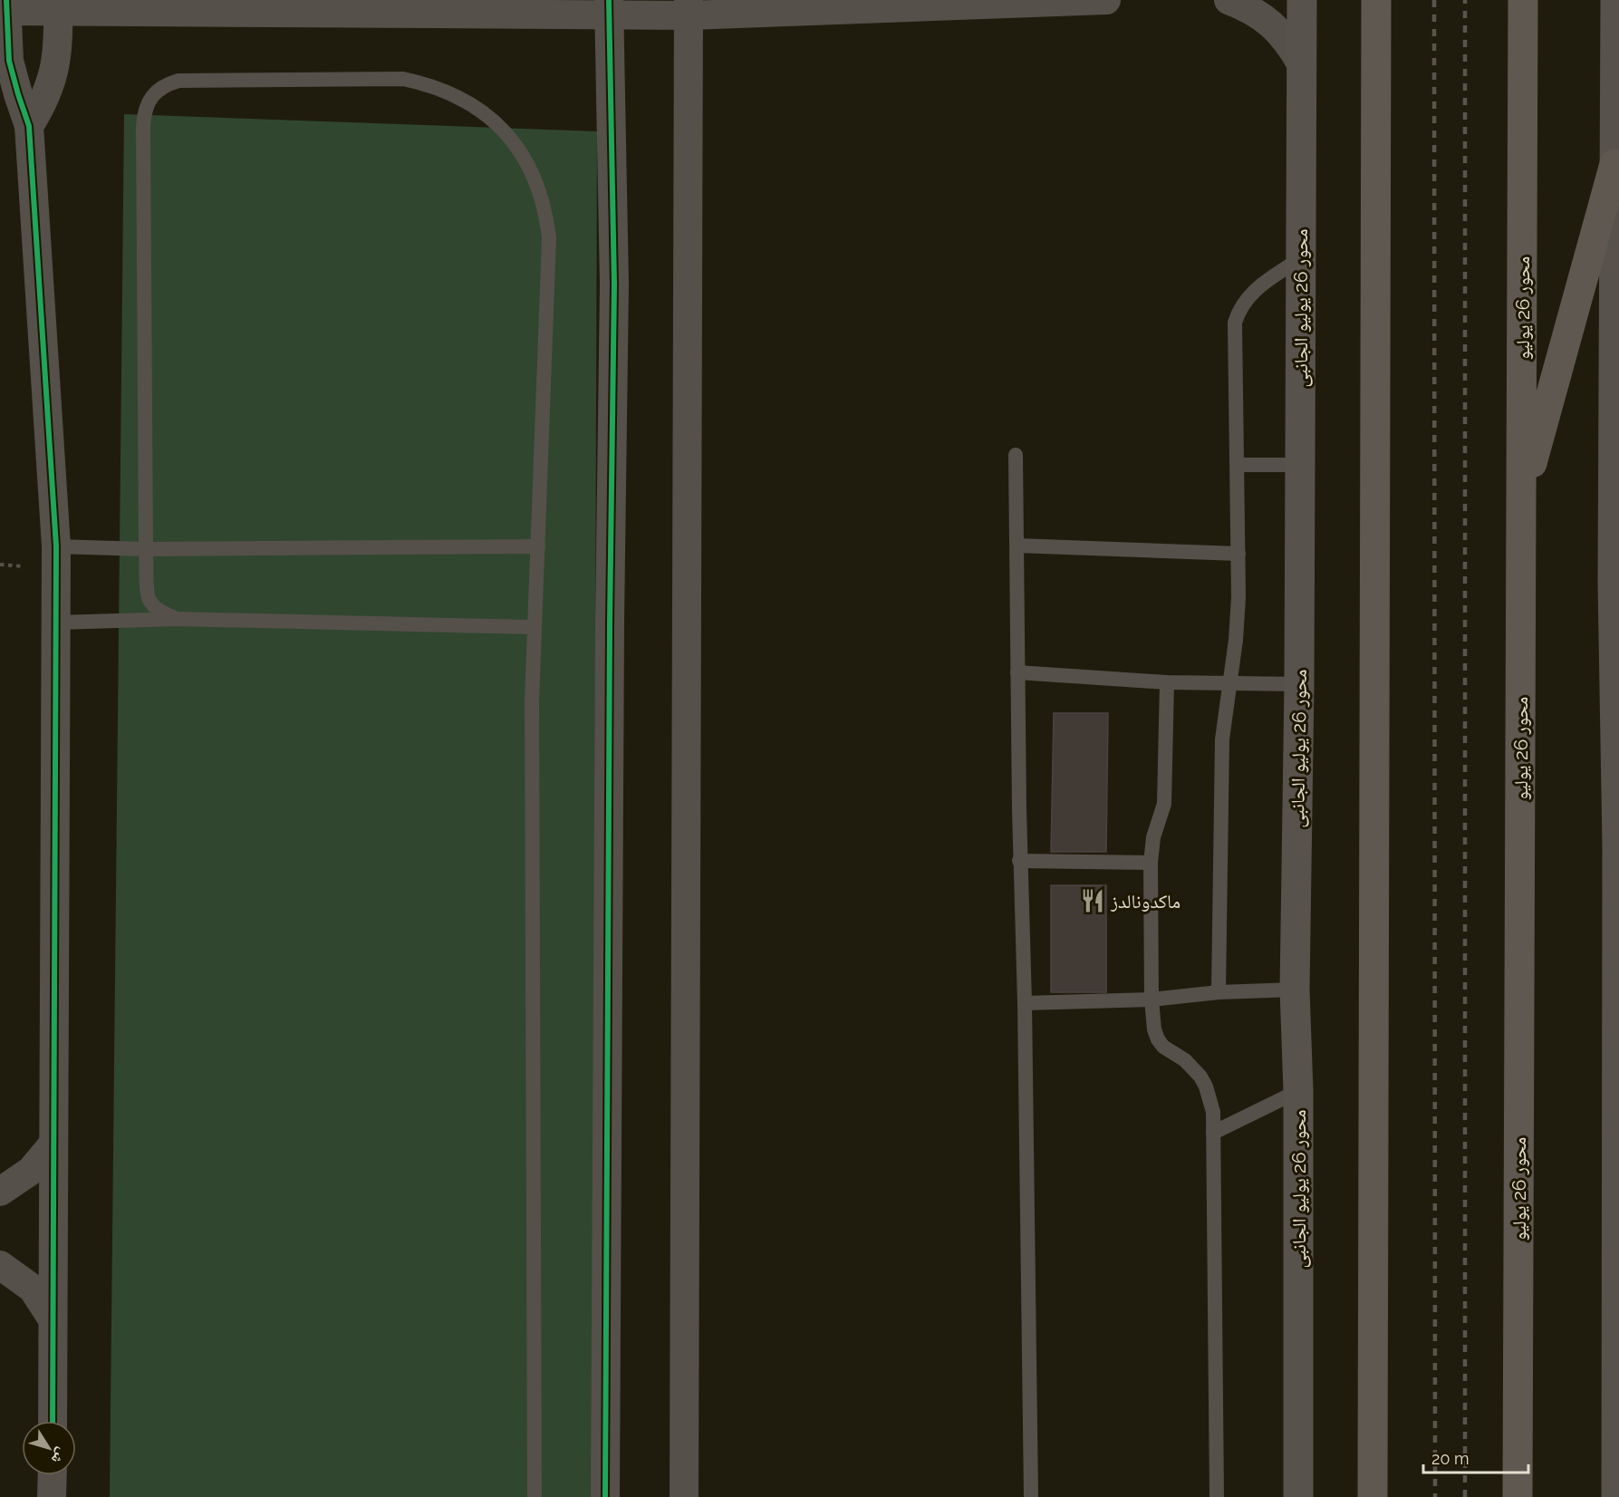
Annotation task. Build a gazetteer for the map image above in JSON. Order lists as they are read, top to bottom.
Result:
{
  "streets": {
    "highway": ["محور 26 يوليو"],
    "main road": ["محور 26 يوليو الجانبى"]
  },
  "places": {
    "restaurant": ["ماكدونالدز"]
  },
  "scale_bar": "20 m",
  "north": "bottom right"
}
